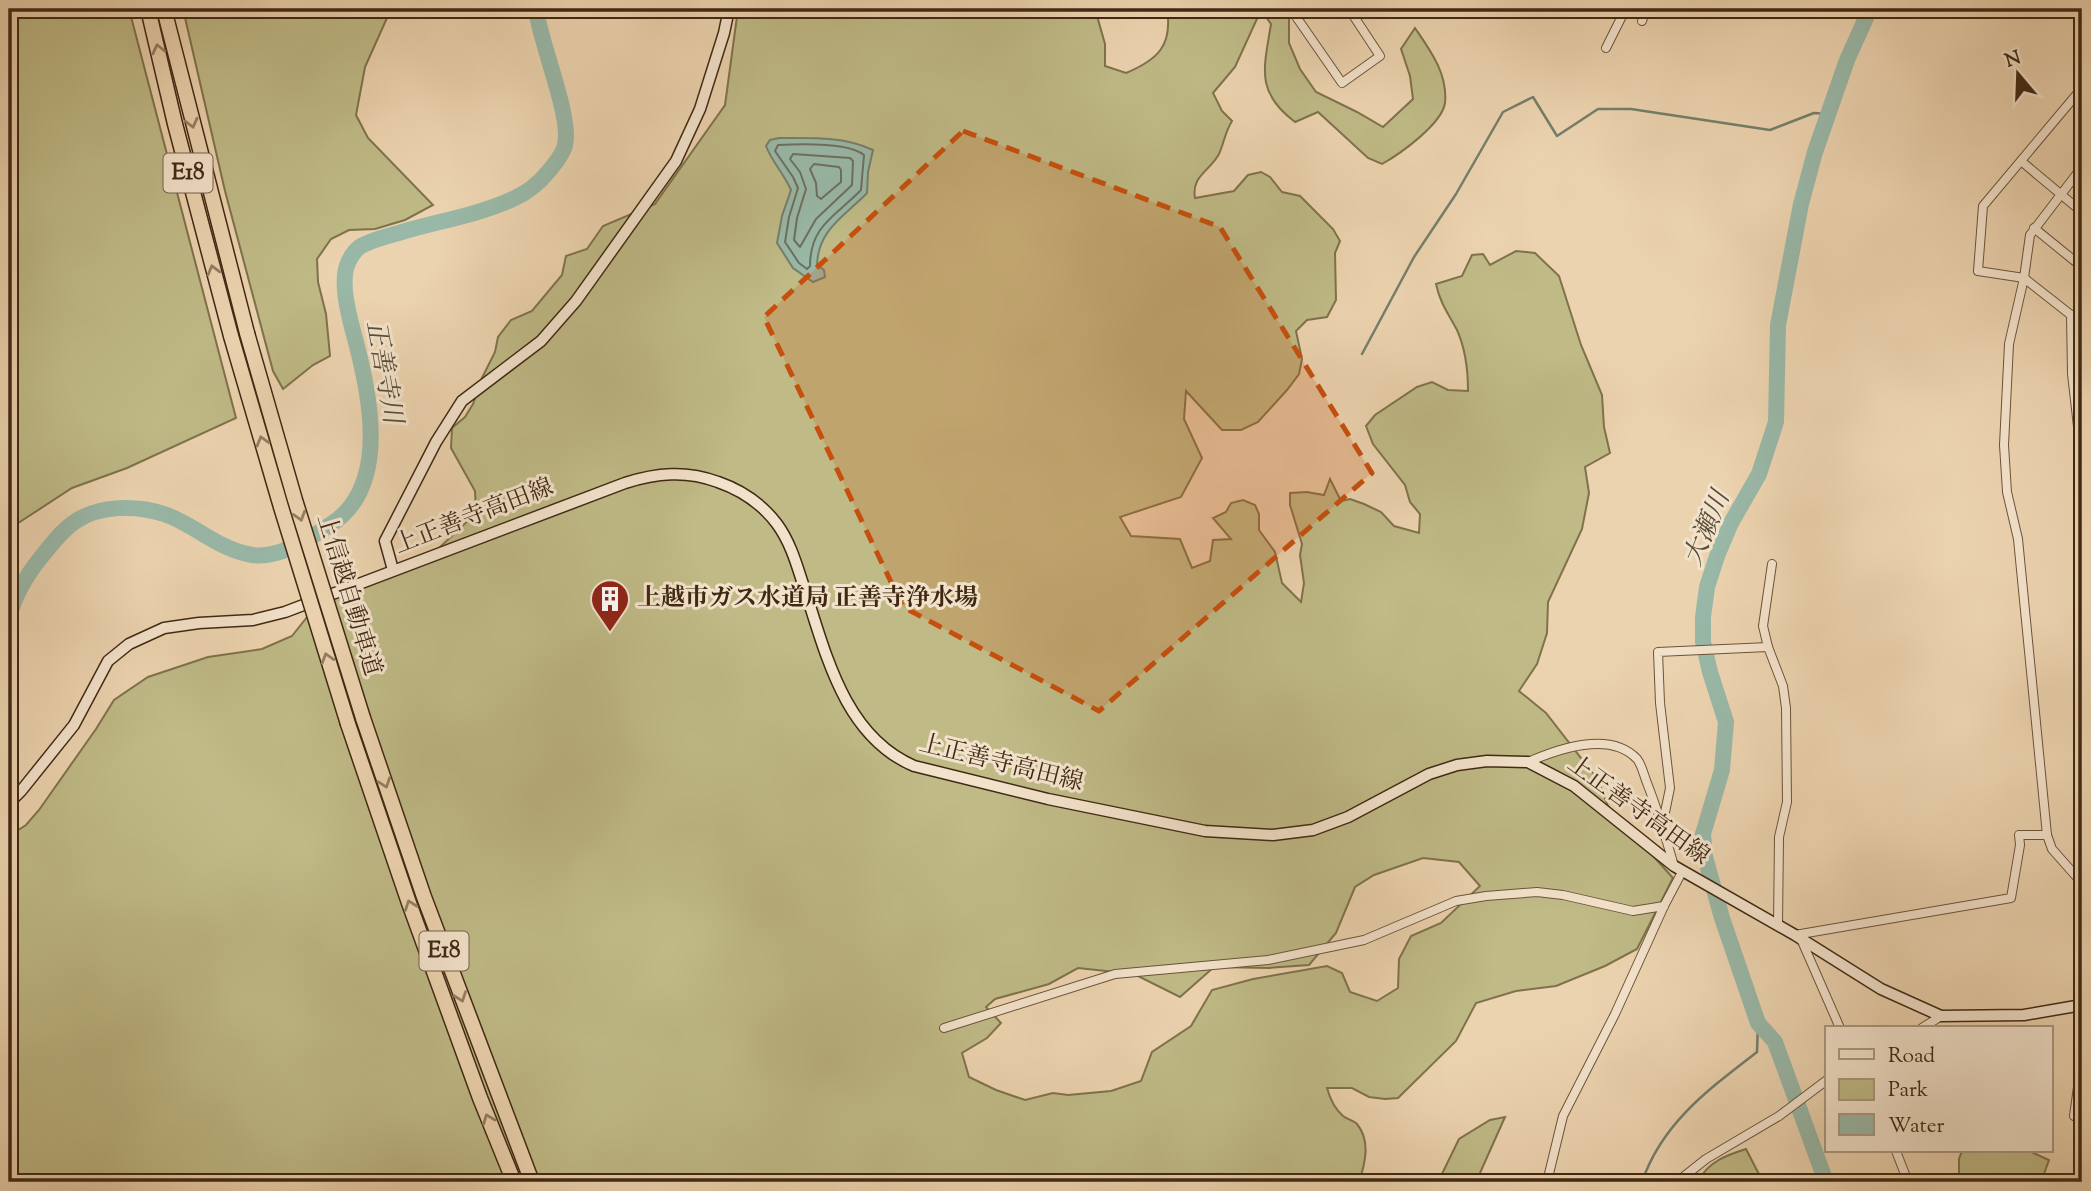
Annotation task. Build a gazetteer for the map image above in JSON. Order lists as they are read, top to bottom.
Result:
{
  "streets": {
    "highway": ["E18", "上信越自動車道"],
    "main road": ["上正善寺高田線"]
  },
  "water": ["正善寺川", "大瀬川"],
  "places": {
    "building": ["上越市ガス水道局 正善寺浄水場"]
  },
  "legend": ["Road", "Park", "Water"],
  "north": "top"
}
